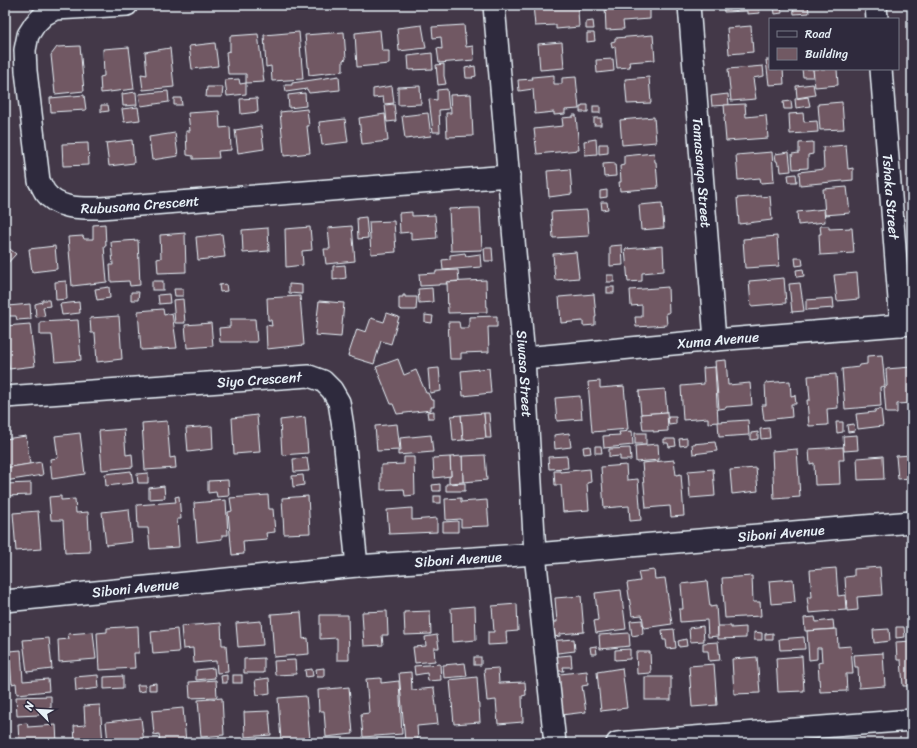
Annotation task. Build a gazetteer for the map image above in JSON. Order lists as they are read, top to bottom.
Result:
{
  "streets": {
    "street": [
      "Tamasanqa Street",
      "Tshaka Street",
      "Rubusana Crescent",
      "Xuma Avenue",
      "Siwasa Street",
      "Siyo Crescent",
      "Siboni Avenue"
    ]
  },
  "crossings": [
    ["Tamasanqa Street", "Xuma Avenue"],
    ["Tshaka Street", "Xuma Avenue"],
    ["Rubusana Crescent", "Siwasa Street"],
    ["Xuma Avenue", "Siwasa Street"],
    ["Siwasa Street", "Siboni Avenue"],
    ["Siyo Crescent", "Siboni Avenue"]
  ],
  "legend": ["Road", "Building"],
  "north": "top left"
}
